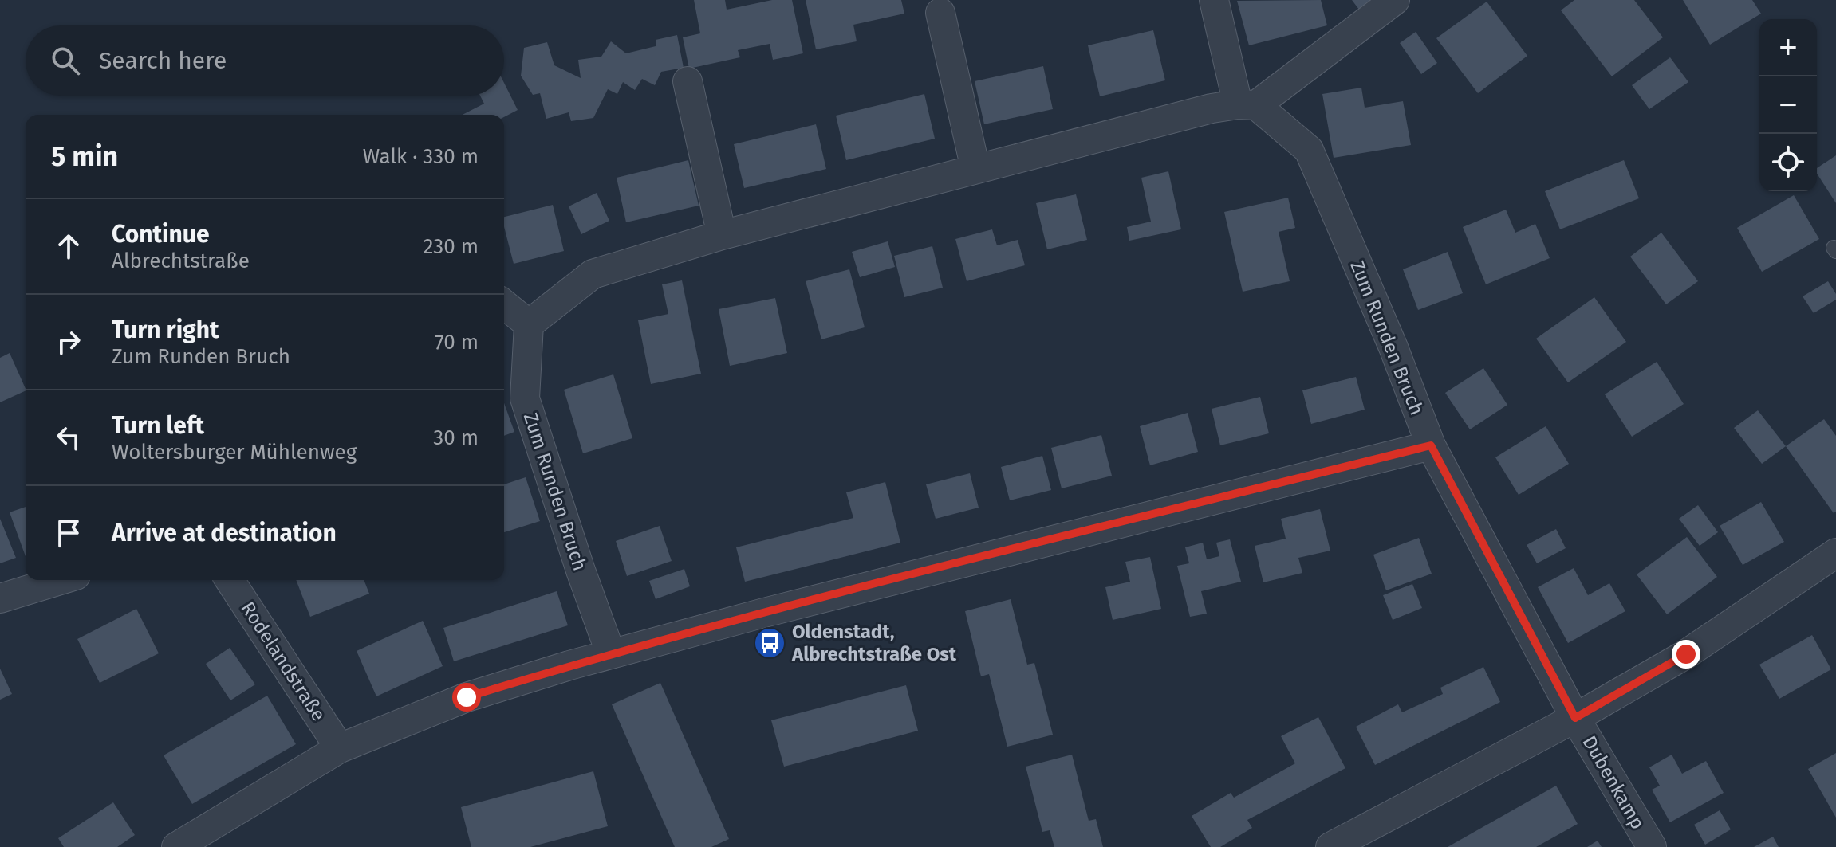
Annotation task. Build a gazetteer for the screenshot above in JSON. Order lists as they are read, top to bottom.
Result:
{
  "streets": {
    "street": ["Zum Runden Bruch", "Rodelandstraße", "Dubenkamp"]
  },
  "crossings": [
    ["Zum Runden Bruch", "Dubenkamp"]
  ],
  "places": {
    "bus stop": ["Oldenstadt, Albrechtstraße Ost"]
  },
  "page": {
    "map_buttons": ["+", "−"],
    "search": "Search here",
    "heading": ["5 min", "Walk · 330 m"],
    "list": [
      ["Continue", "Albrechtstraße", "230 m"],
      ["Turn right", "Zum Runden Bruch", "70 m"],
      ["Turn left", "Woltersburger Mühlenweg", "30 m"],
      "Arrive at destination"
    ]
  }
}
